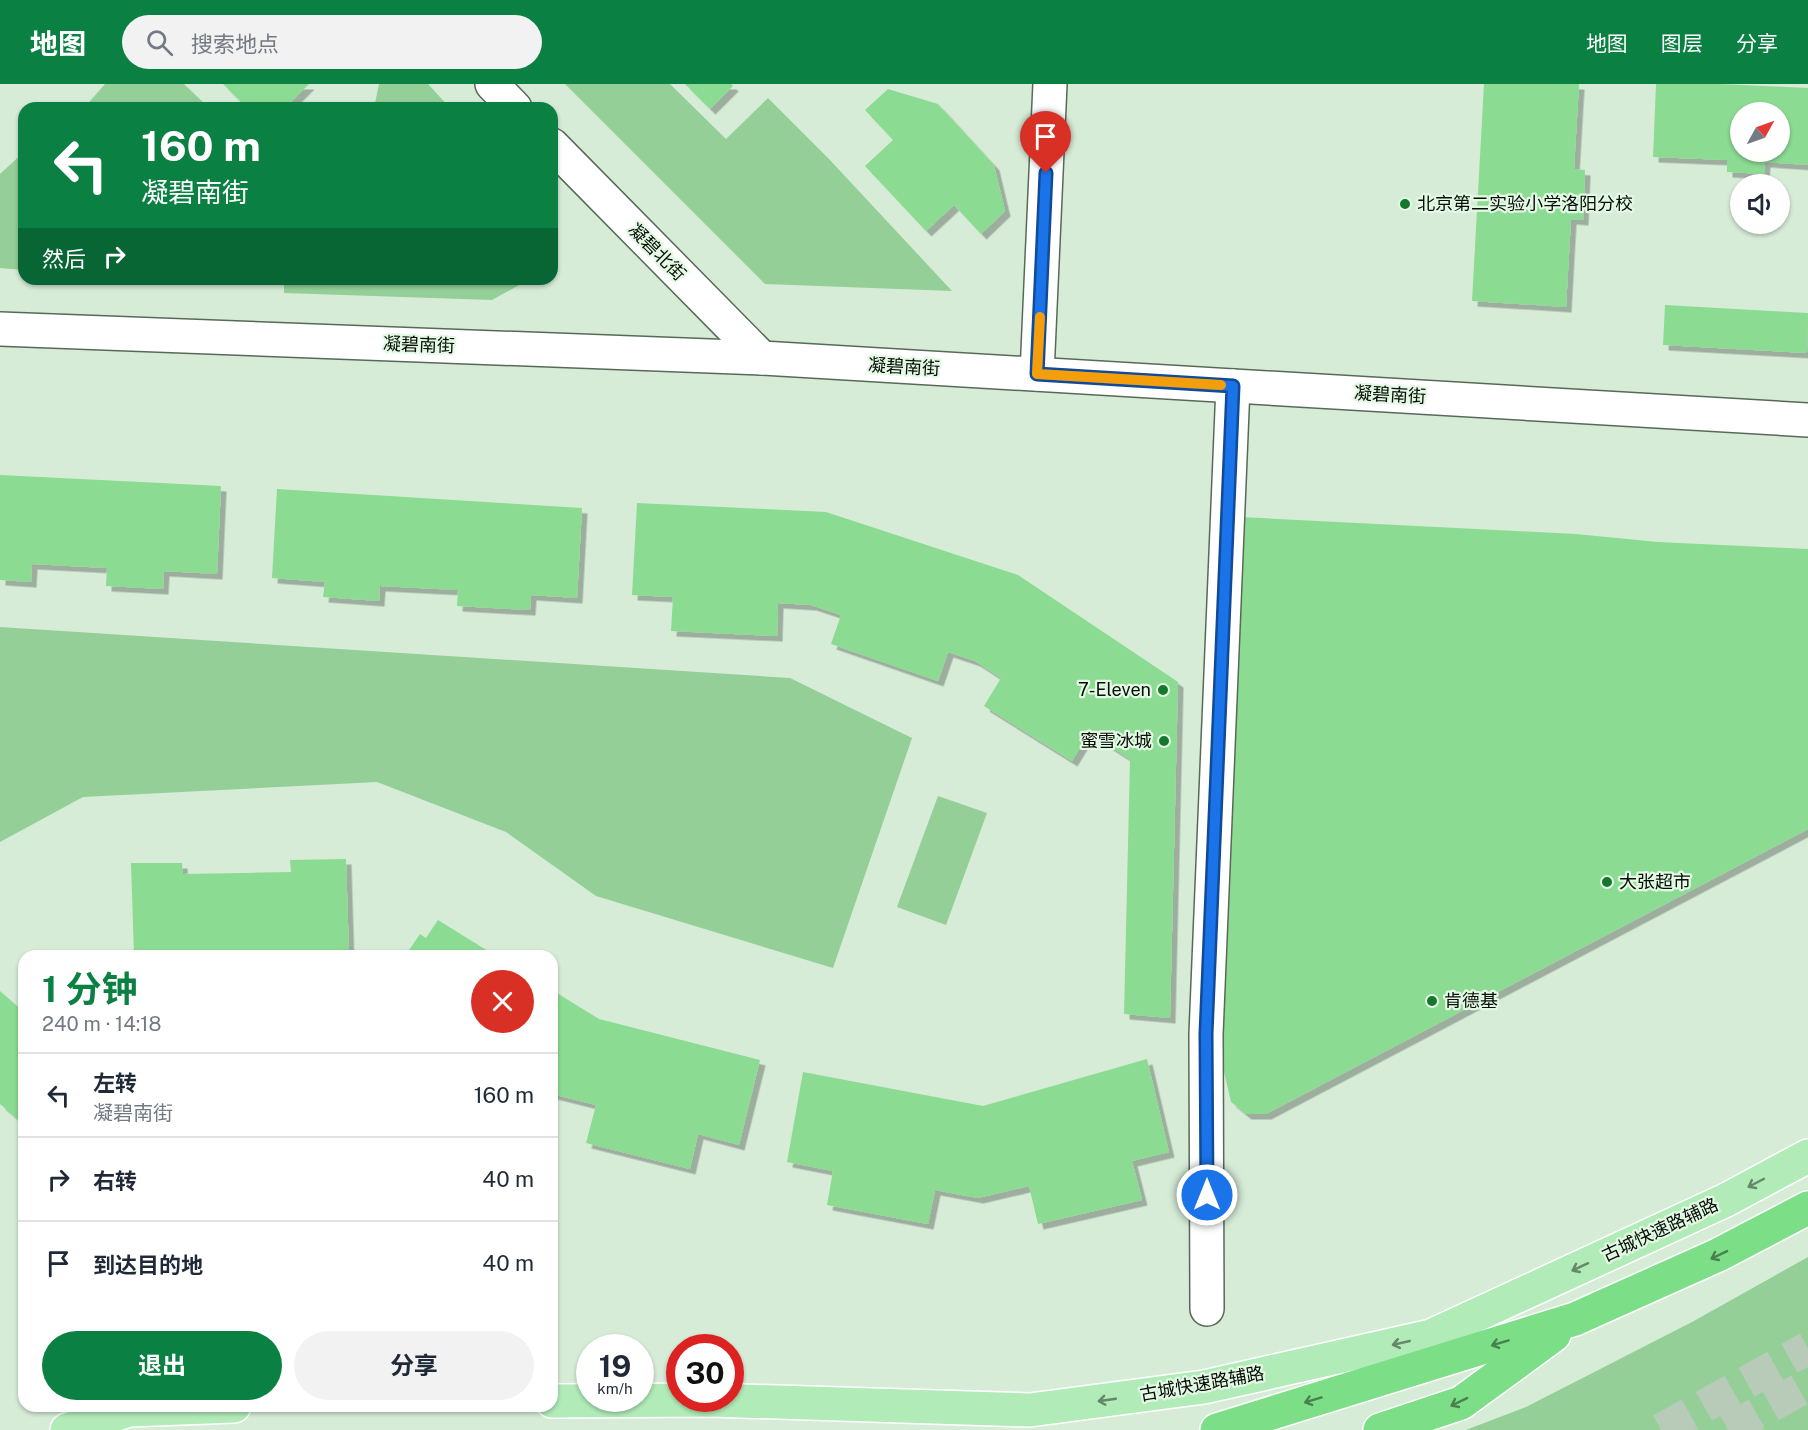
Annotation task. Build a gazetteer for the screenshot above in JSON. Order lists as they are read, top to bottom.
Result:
{
  "streets": {
    "main road": ["古城快速路辅路"],
    "street": ["凝碧北街", "凝碧南街"]
  },
  "crossings": [
    ["凝碧北街", "凝碧南街"]
  ],
  "one_way": ["古城快速路辅路"],
  "places": [
    "北京第二实验小学洛阳分校",
    "7-Eleven",
    "蜜雪冰城",
    "大张超市",
    "肯德基"
  ],
  "north": "top right",
  "page": {
    "header": "地图",
    "search": "搜索地点",
    "nav": ["地图", "图层", "分享"],
    "turn": ["160 m", "凝碧南街"],
    "then": "然后",
    "heading": ["1 分钟", "240 m · 14:18"],
    "list": [
      {
        "name": "左转",
        "note": "凝碧南街",
        "value": "160 m"
      },
      {
        "name": "右转",
        "value": "40 m"
      },
      {
        "name": "到达目的地",
        "value": "40 m"
      }
    ],
    "buttons": ["退出", "分享"],
    "speed": "19 km/h",
    "limit": "30"
  }
}
